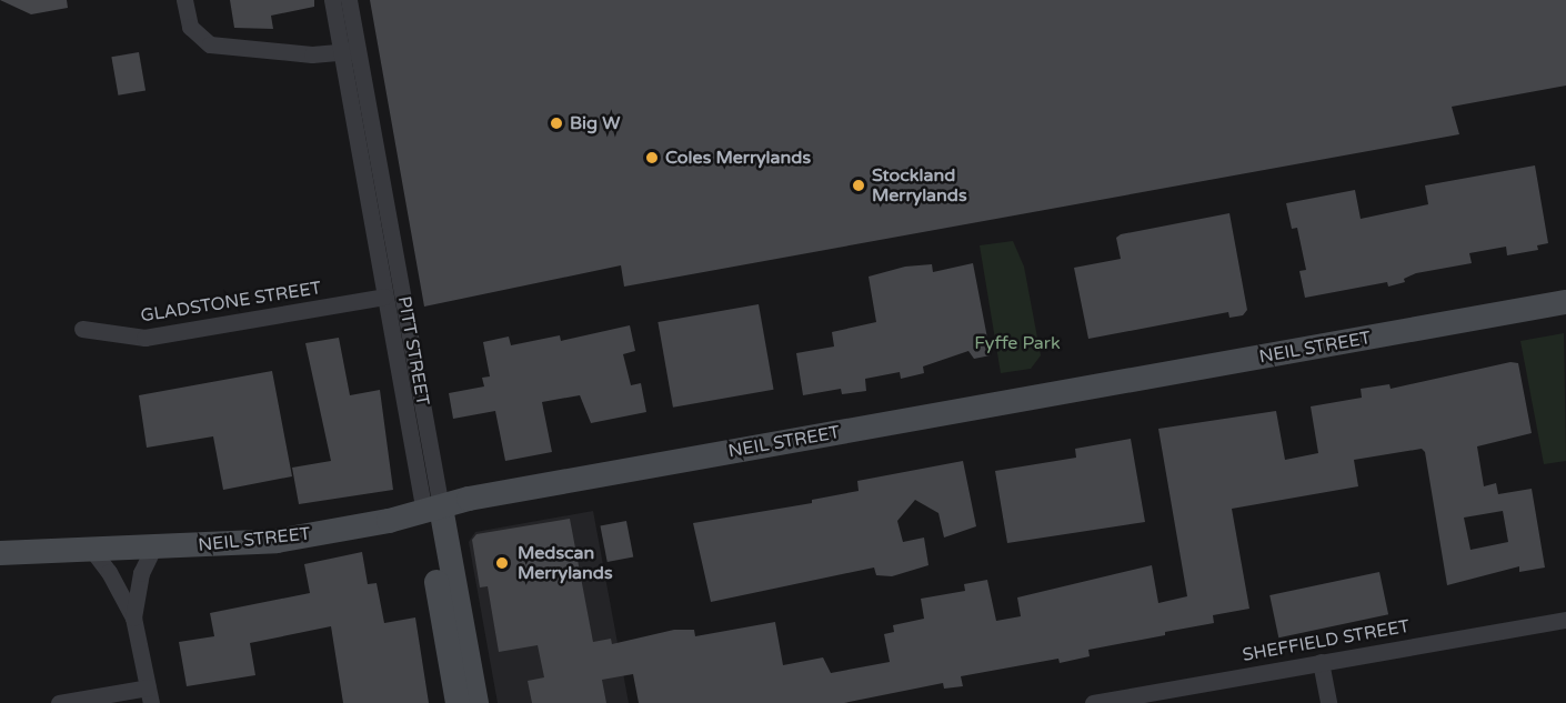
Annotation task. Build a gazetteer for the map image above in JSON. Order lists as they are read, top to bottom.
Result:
{
  "streets": {
    "main road": ["NEIL STREET", "PITT STREET"],
    "street": ["GLADSTONE STREET", "SHEFFIELD STREET"]
  },
  "crossings": [
    ["GLADSTONE STREET", "PITT STREET"],
    ["NEIL STREET", "PITT STREET"]
  ],
  "parks": ["Fyffe Park"],
  "places": [
    "Big W",
    "Coles Merrylands",
    "Stockland Merrylands",
    "Medscan Merrylands"
  ]
}
